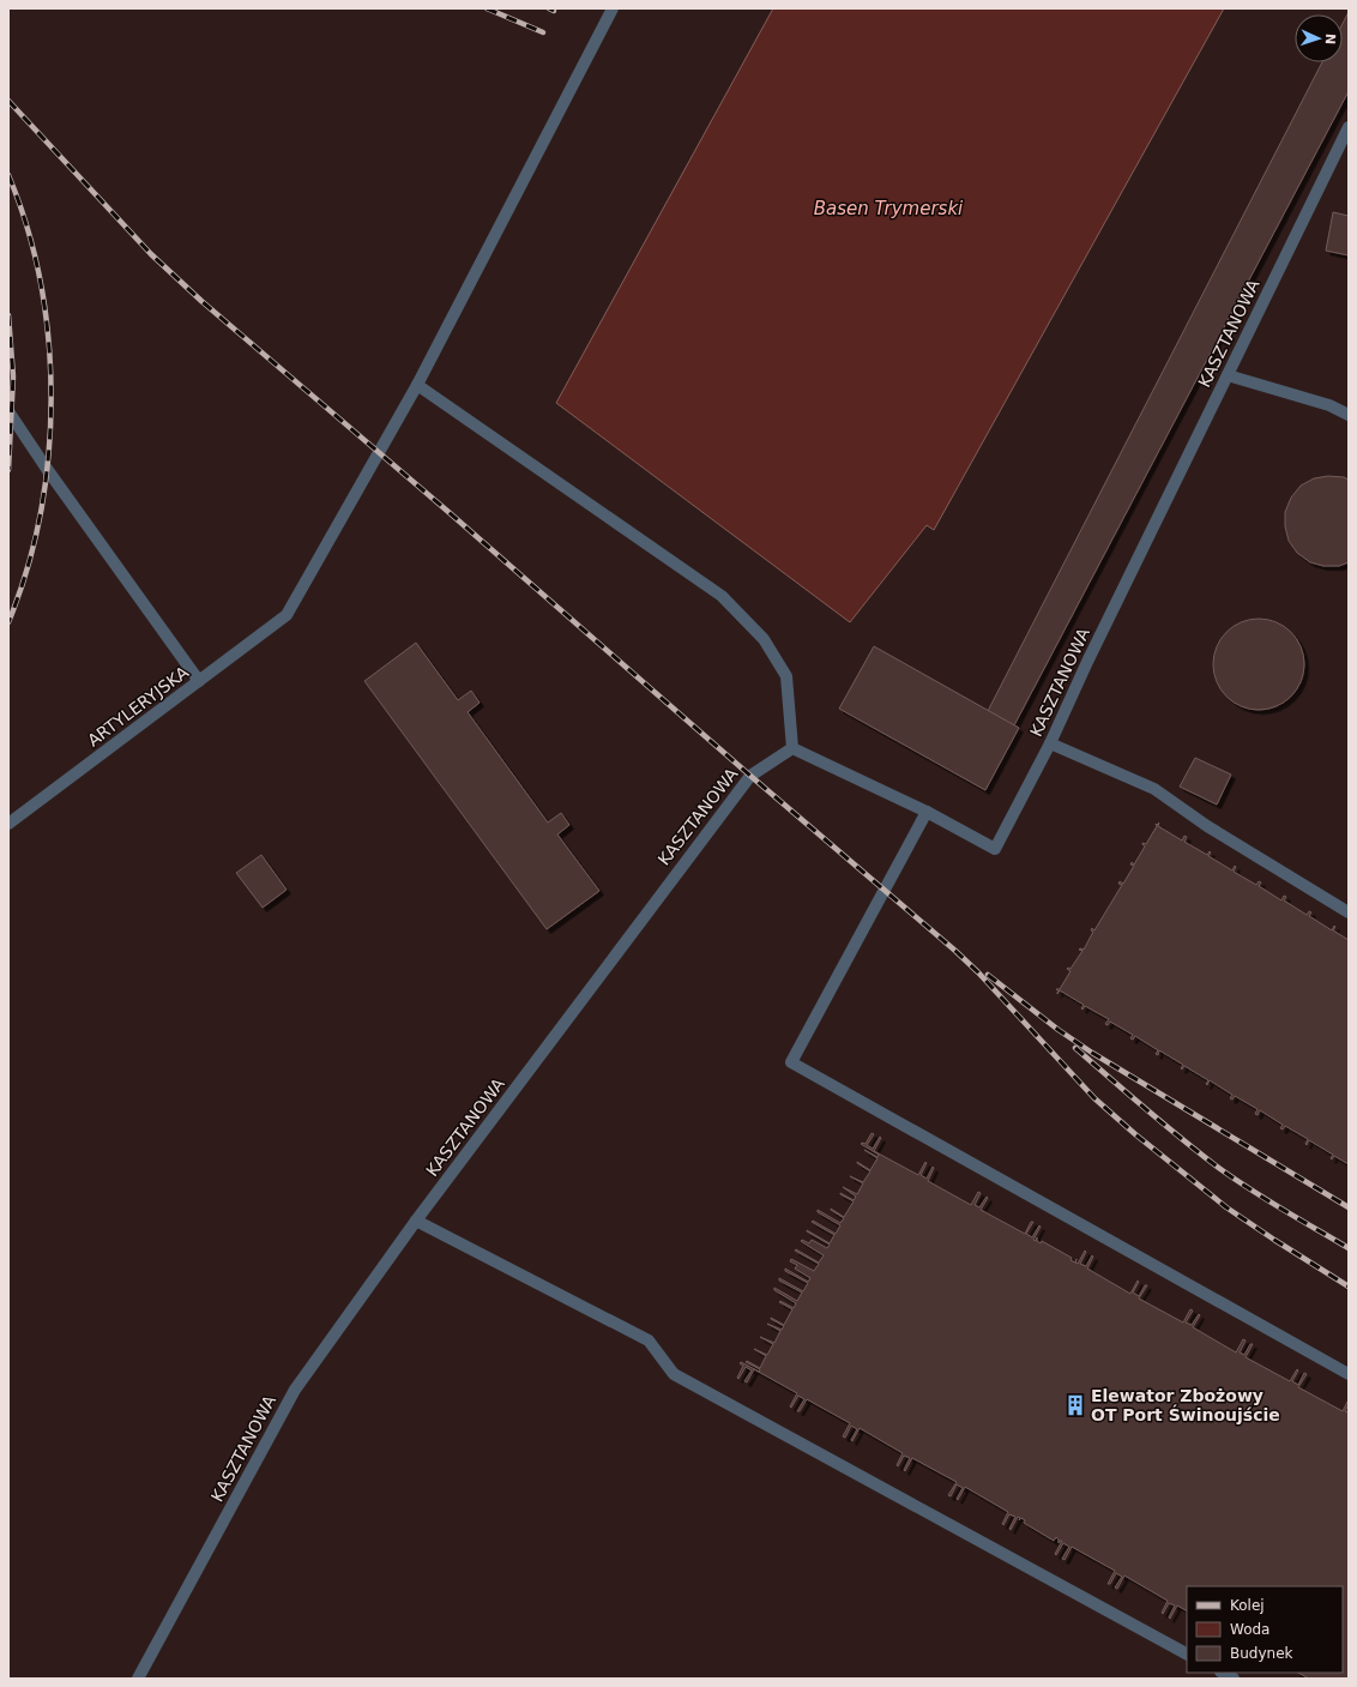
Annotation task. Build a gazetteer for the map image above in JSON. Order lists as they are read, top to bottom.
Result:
{
  "streets": {
    "lane": ["KASZTANOWA", "ARTYLERYJSKA"]
  },
  "water": ["Basen Trymerski"],
  "places": {
    "building": ["Elewator Zbożowy OT Port Świnoujście"]
  },
  "legend": ["Kolej", "Woda", "Budynek"],
  "north": "right"
}
